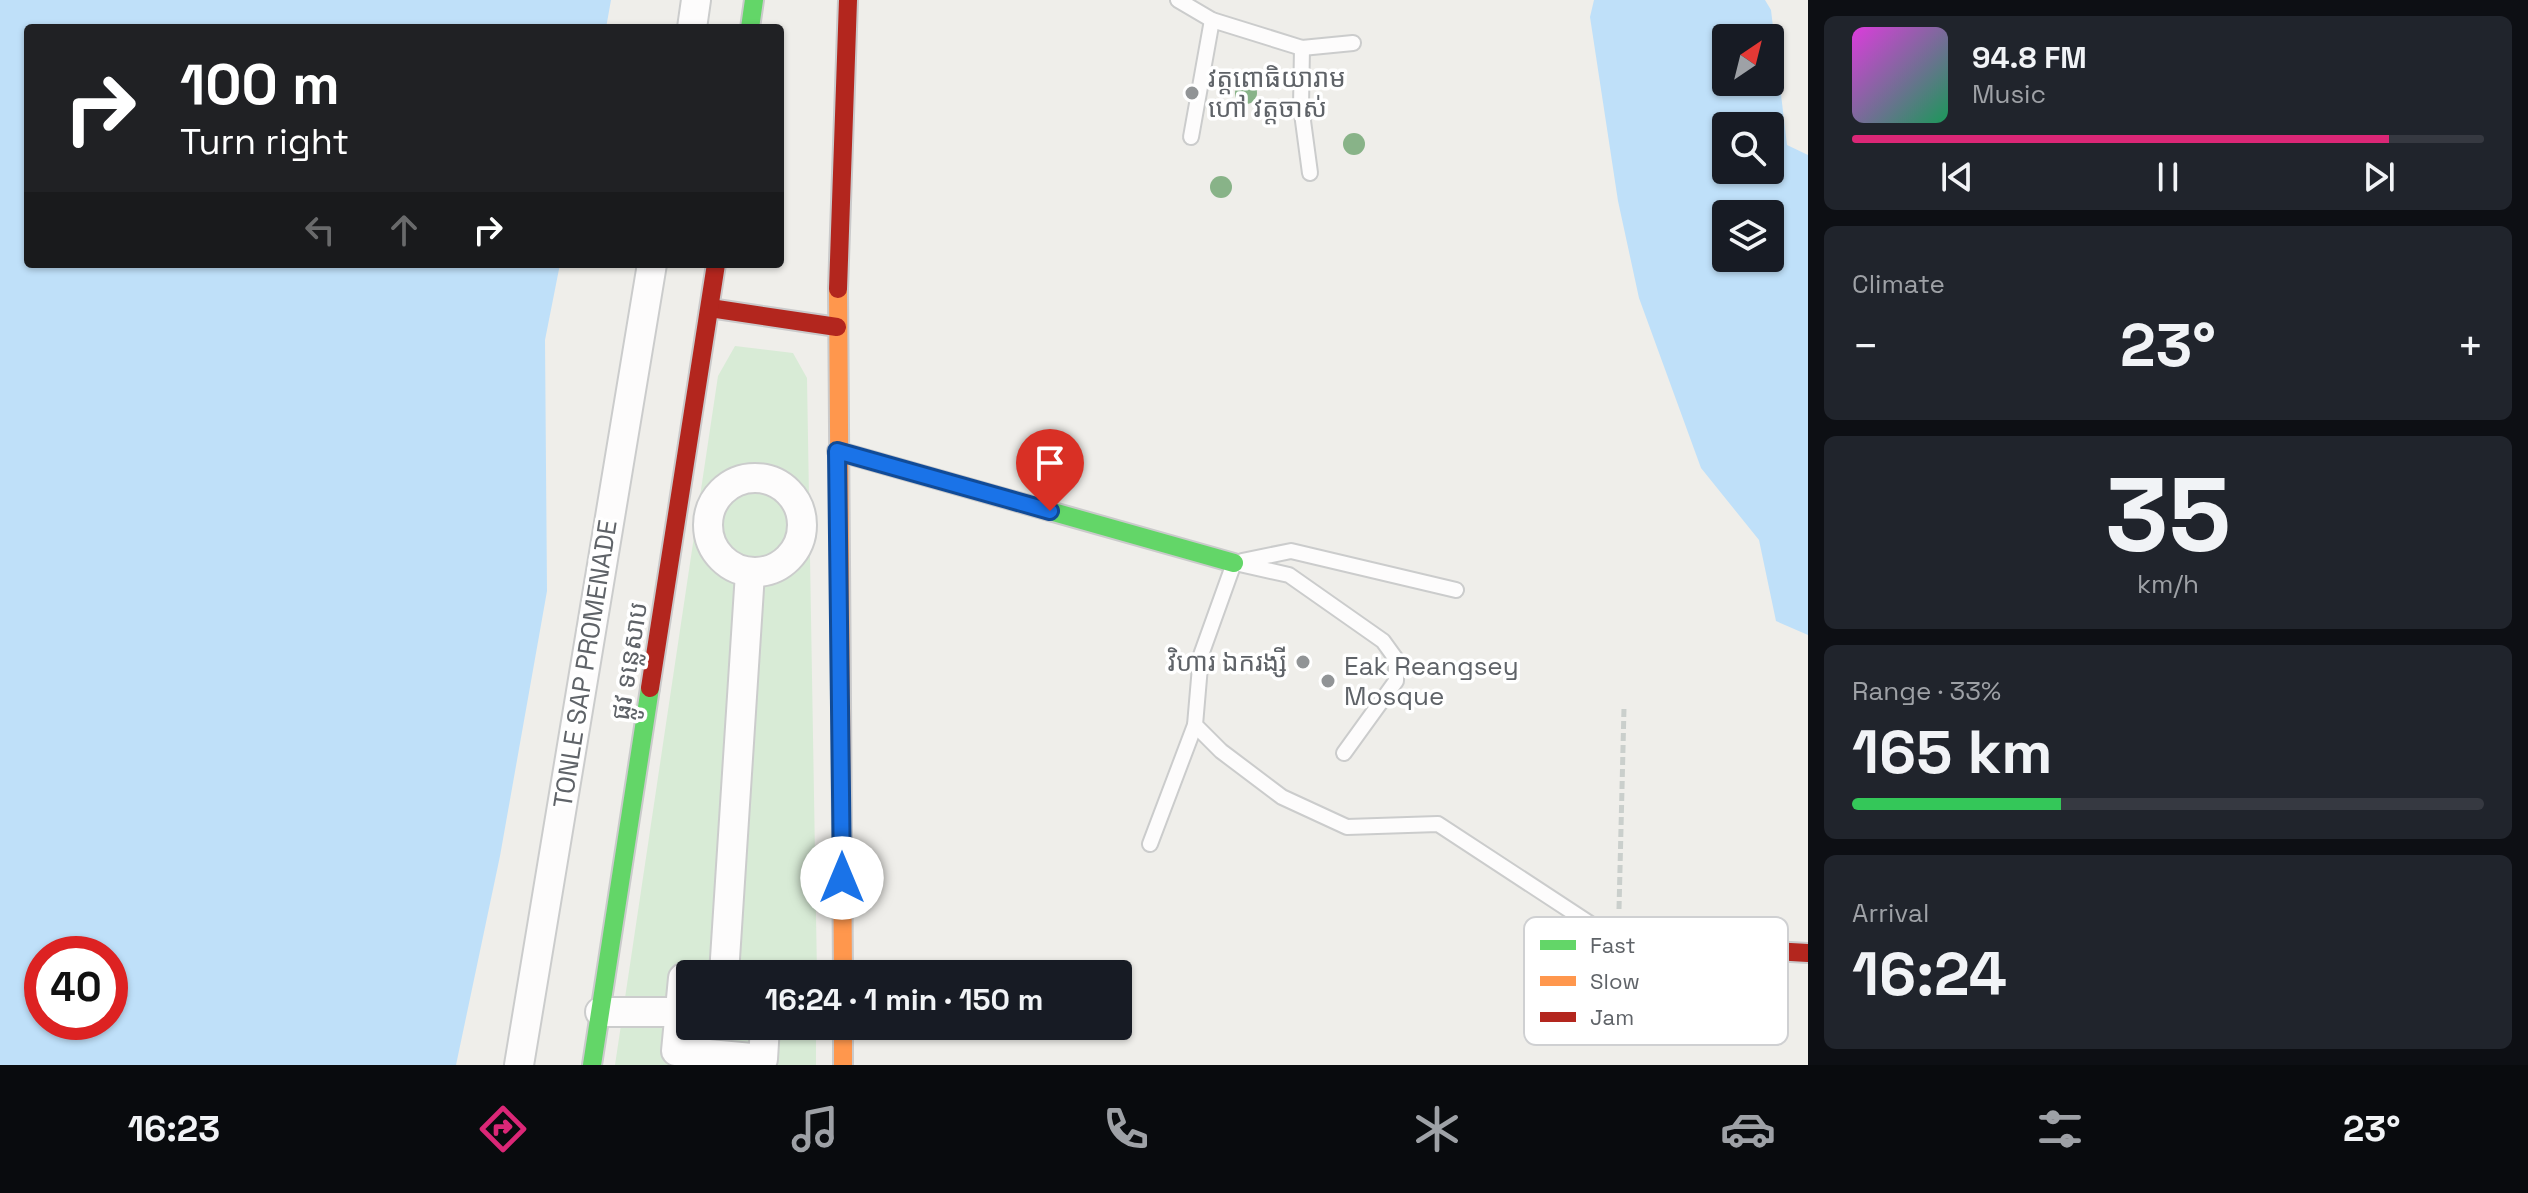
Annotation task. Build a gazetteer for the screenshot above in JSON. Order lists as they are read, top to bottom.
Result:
{
  "streets": {
    "street": ["ផ្លូវ ទន្លេសាប", "TONLE SAP PROMENADE"]
  },
  "places": ["វត្តពោធិយារាម ហៅ វត្តចាស់", "វិហារ ឯករង្សី", "Eak Reangsey Mosque"],
  "legend": ["Fast", "Slow", "Jam"],
  "north": "top right",
  "page": {
    "turn": ["100 m", "Turn right"],
    "song": ["94.8 FM", "Music"],
    "tile": [
      "Climate",
      ["35", "km/h"],
      ["Range · 33%", "165 km"],
      ["Arrival", "16:24"]
    ],
    "heat": ["−", "23°", "+"],
    "limit": "40",
    "trip": "16:24 · 1 min · 150 m",
    "tabs": ["16:23", "23°"]
  }
}
